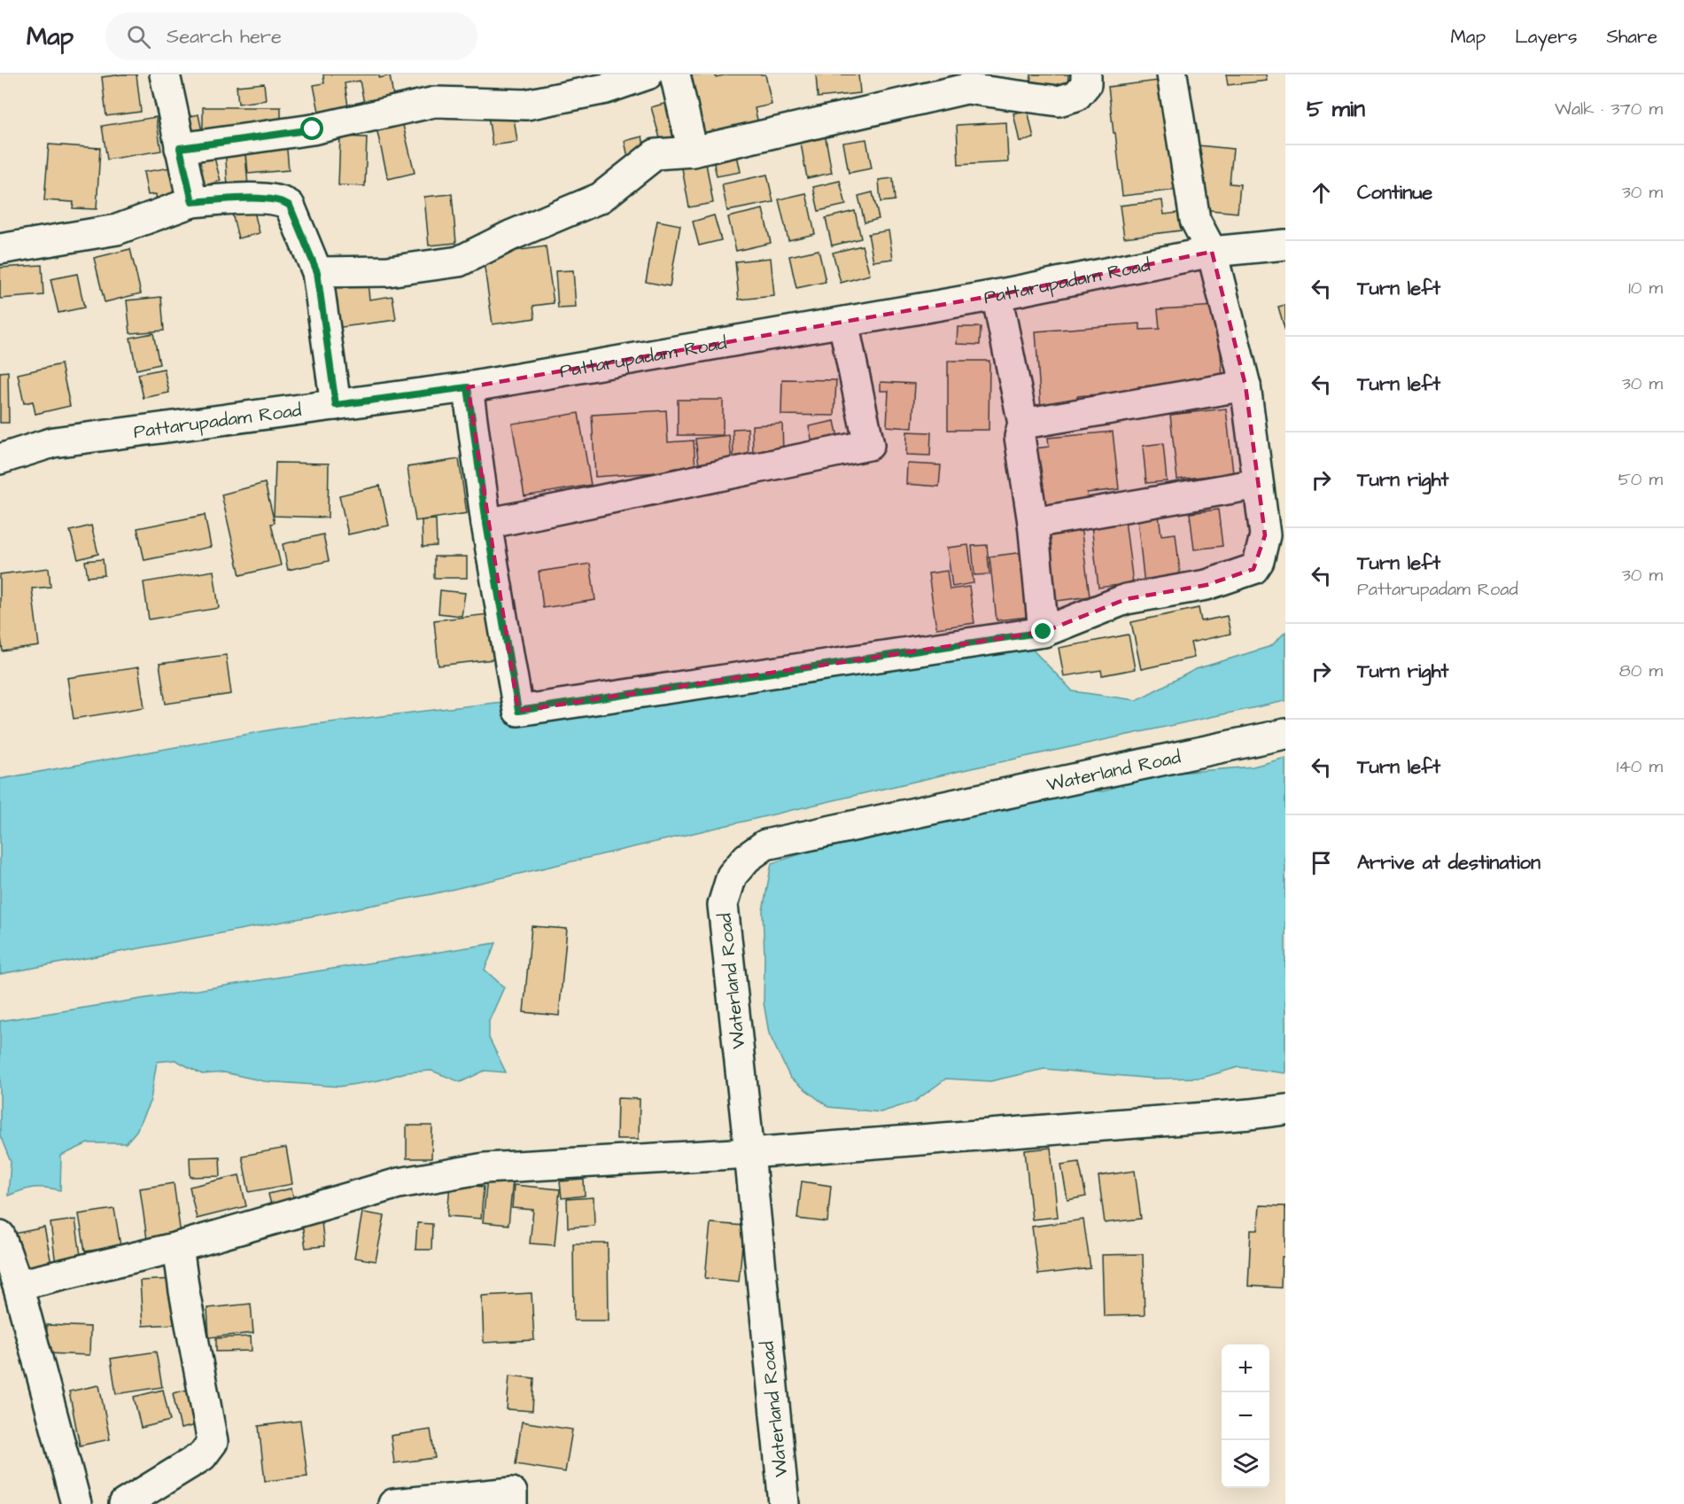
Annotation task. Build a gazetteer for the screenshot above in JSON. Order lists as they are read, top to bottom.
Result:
{
  "streets": {
    "street": ["Pattarupadam Road", "Waterland Road"]
  },
  "page": {
    "header": "Map",
    "search": "Search here",
    "nav": ["Map", "Layers", "Share"],
    "heading": ["5 min", "Walk · 370 m"],
    "list": [
      ["Continue", "30 m"],
      ["Turn left", "10 m"],
      ["Turn left", "30 m"],
      ["Turn right", "50 m"],
      ["Turn left", "Pattarupadam Road", "30 m"],
      ["Turn right", "80 m"],
      ["Turn left", "140 m"],
      "Arrive at destination"
    ],
    "map_buttons": ["+", "−"]
  }
}
